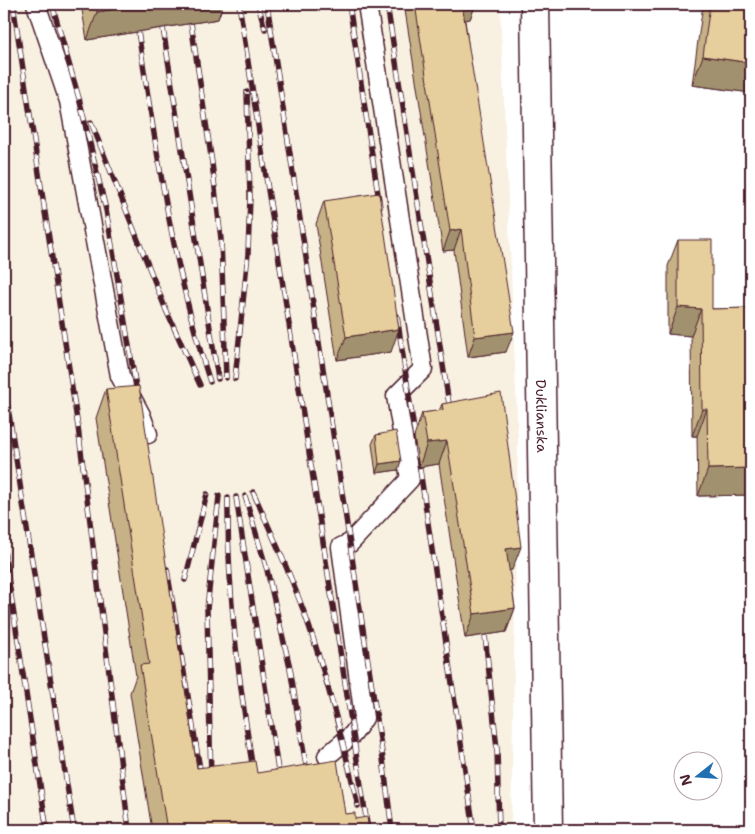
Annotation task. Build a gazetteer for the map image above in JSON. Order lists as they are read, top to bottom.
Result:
{
  "streets": {
    "street": ["Duklianska"]
  },
  "north": "left"
}
